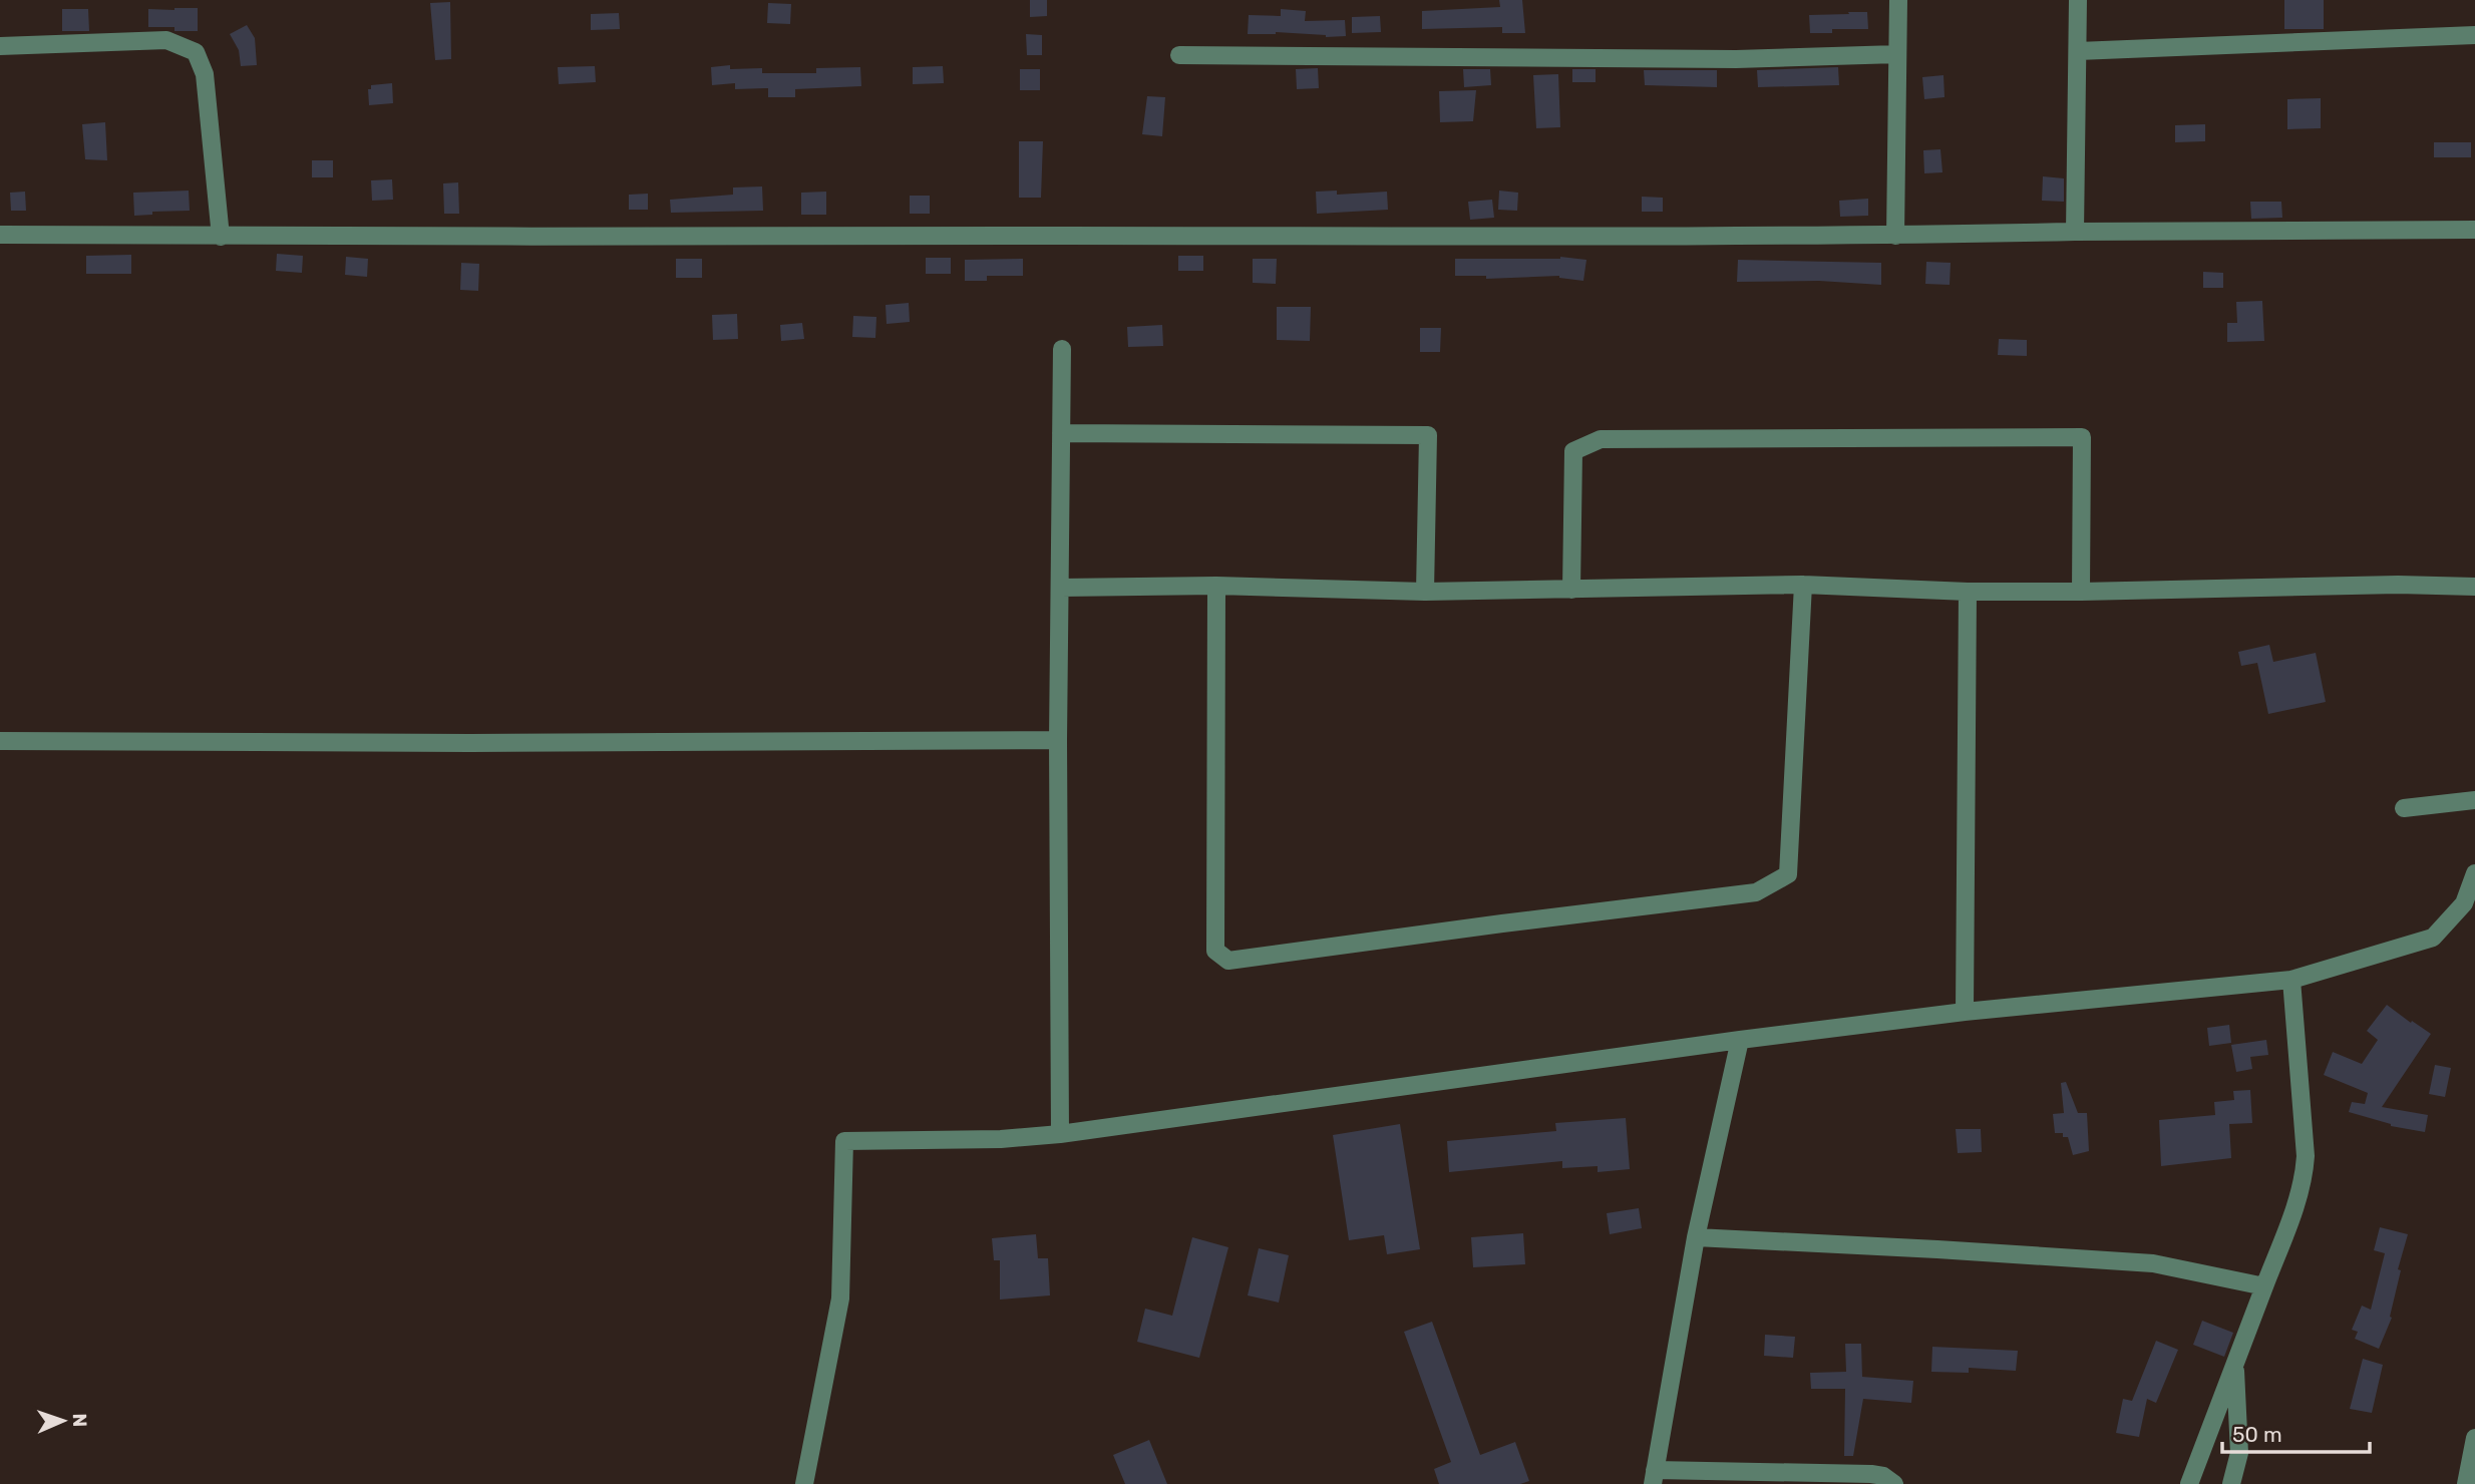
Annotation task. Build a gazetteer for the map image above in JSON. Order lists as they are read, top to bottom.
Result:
{
  "scale_bar": "50 m",
  "north": "right"
}
